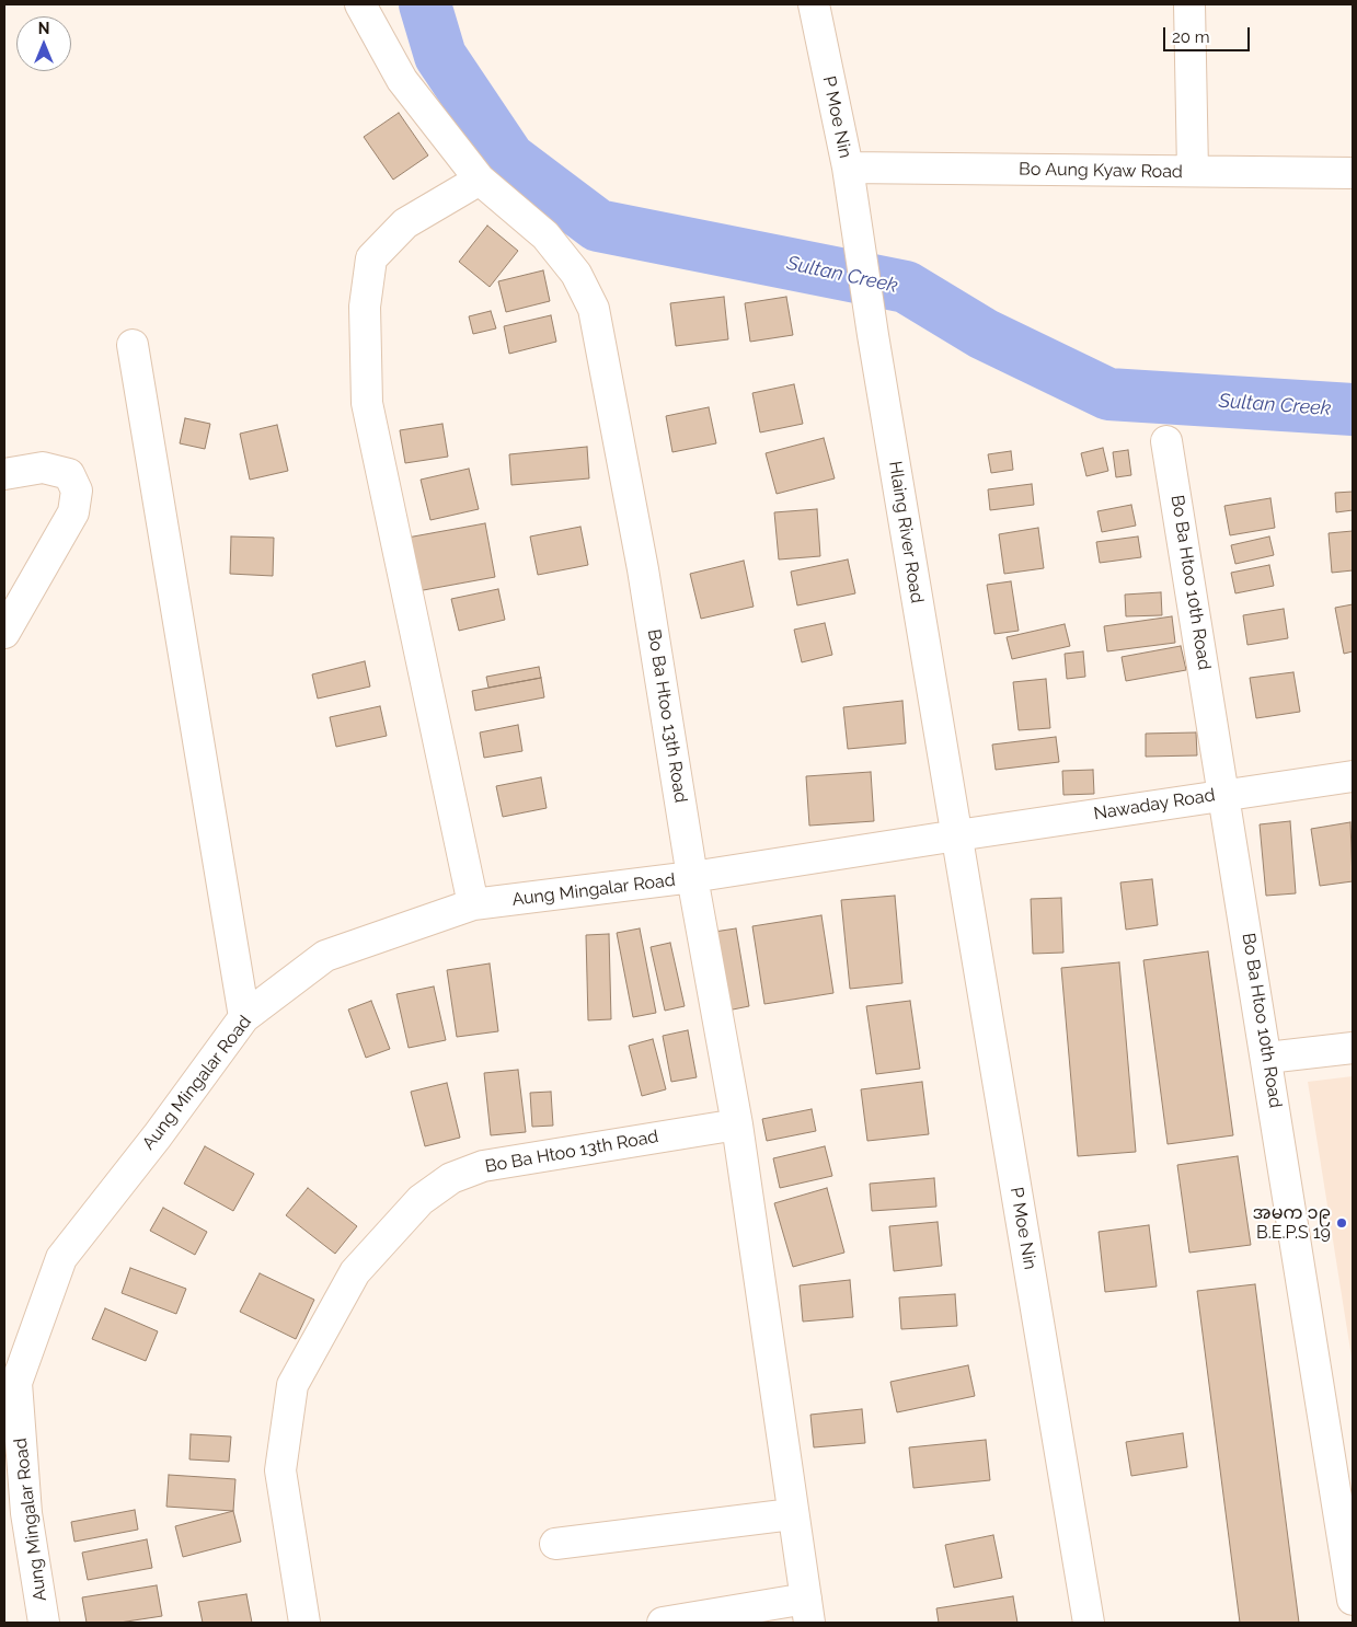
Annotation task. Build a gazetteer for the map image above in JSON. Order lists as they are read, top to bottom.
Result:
{
  "streets": {
    "street": [
      "P Moe Nin",
      "Bo Aung Kyaw Road",
      "Hlaing River Road",
      "Bo Ba Htoo 10th Road",
      "Bo Ba Htoo 13th Road",
      "Nawaday Road",
      "Aung Mingalar Road"
    ]
  },
  "crossings": [
    ["P Moe Nin", "Bo Aung Kyaw Road"],
    ["P Moe Nin", "Hlaing River Road"],
    ["P Moe Nin", "Nawaday Road"],
    ["P Moe Nin", "Aung Mingalar Road"],
    ["Hlaing River Road", "Nawaday Road"],
    ["Hlaing River Road", "Aung Mingalar Road"],
    ["Bo Ba Htoo 10th Road", "Nawaday Road"],
    ["Bo Ba Htoo 13th Road", "Aung Mingalar Road"],
    ["Nawaday Road", "Aung Mingalar Road"]
  ],
  "water": ["Sultan Creek"],
  "places": ["အမက ၁၉ B.E.P.S 19"],
  "scale_bar": "20 m",
  "north": "top"
}
